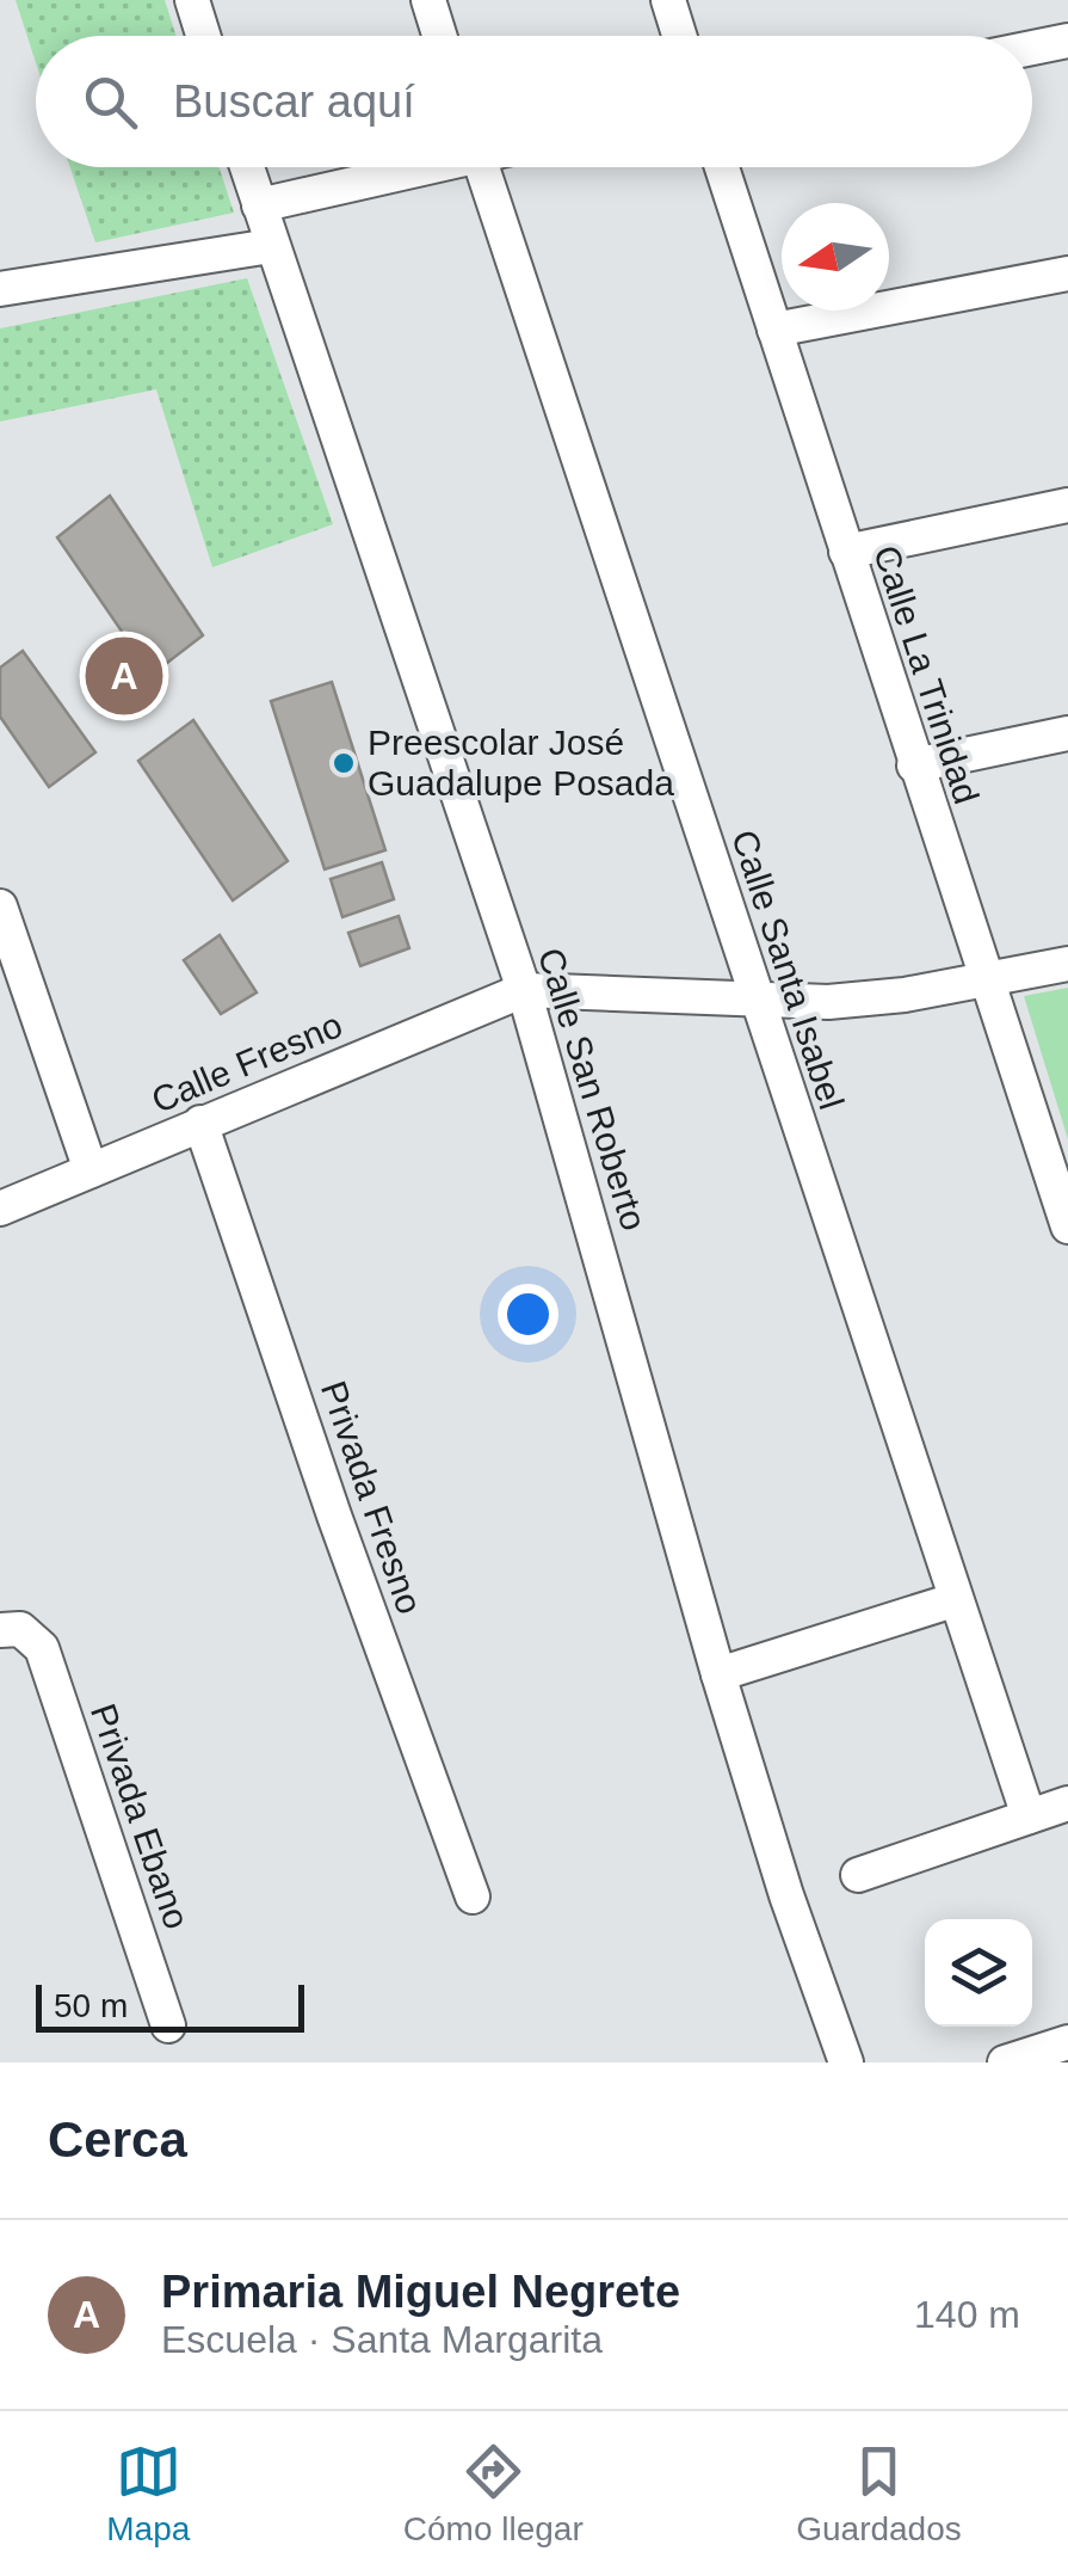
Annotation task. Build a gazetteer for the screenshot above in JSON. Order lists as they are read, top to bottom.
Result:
{
  "streets": {
    "street": [
      "Calle La Trinidad",
      "Calle Santa Isabel",
      "Calle Fresno",
      "Calle San Roberto",
      "Privada Fresno",
      "Privada Ebano"
    ]
  },
  "crossings": [
    ["Calle Fresno", "Calle San Roberto"],
    ["Calle Fresno", "Privada Fresno"]
  ],
  "places": ["Preescolar José Guadalupe Posada"],
  "scale_bar": "50 m",
  "north": "left",
  "page": {
    "search": "Buscar aquí",
    "pins": "A",
    "scale": "50 m",
    "heading": "Cerca",
    "list": [
      {
        "mark": "A",
        "name": "Primaria Miguel Negrete",
        "note": "Escuela · Santa Margarita",
        "value": "140 m"
      }
    ],
    "nav": ["Mapa", "Cómo llegar", "Guardados"]
  }
}
